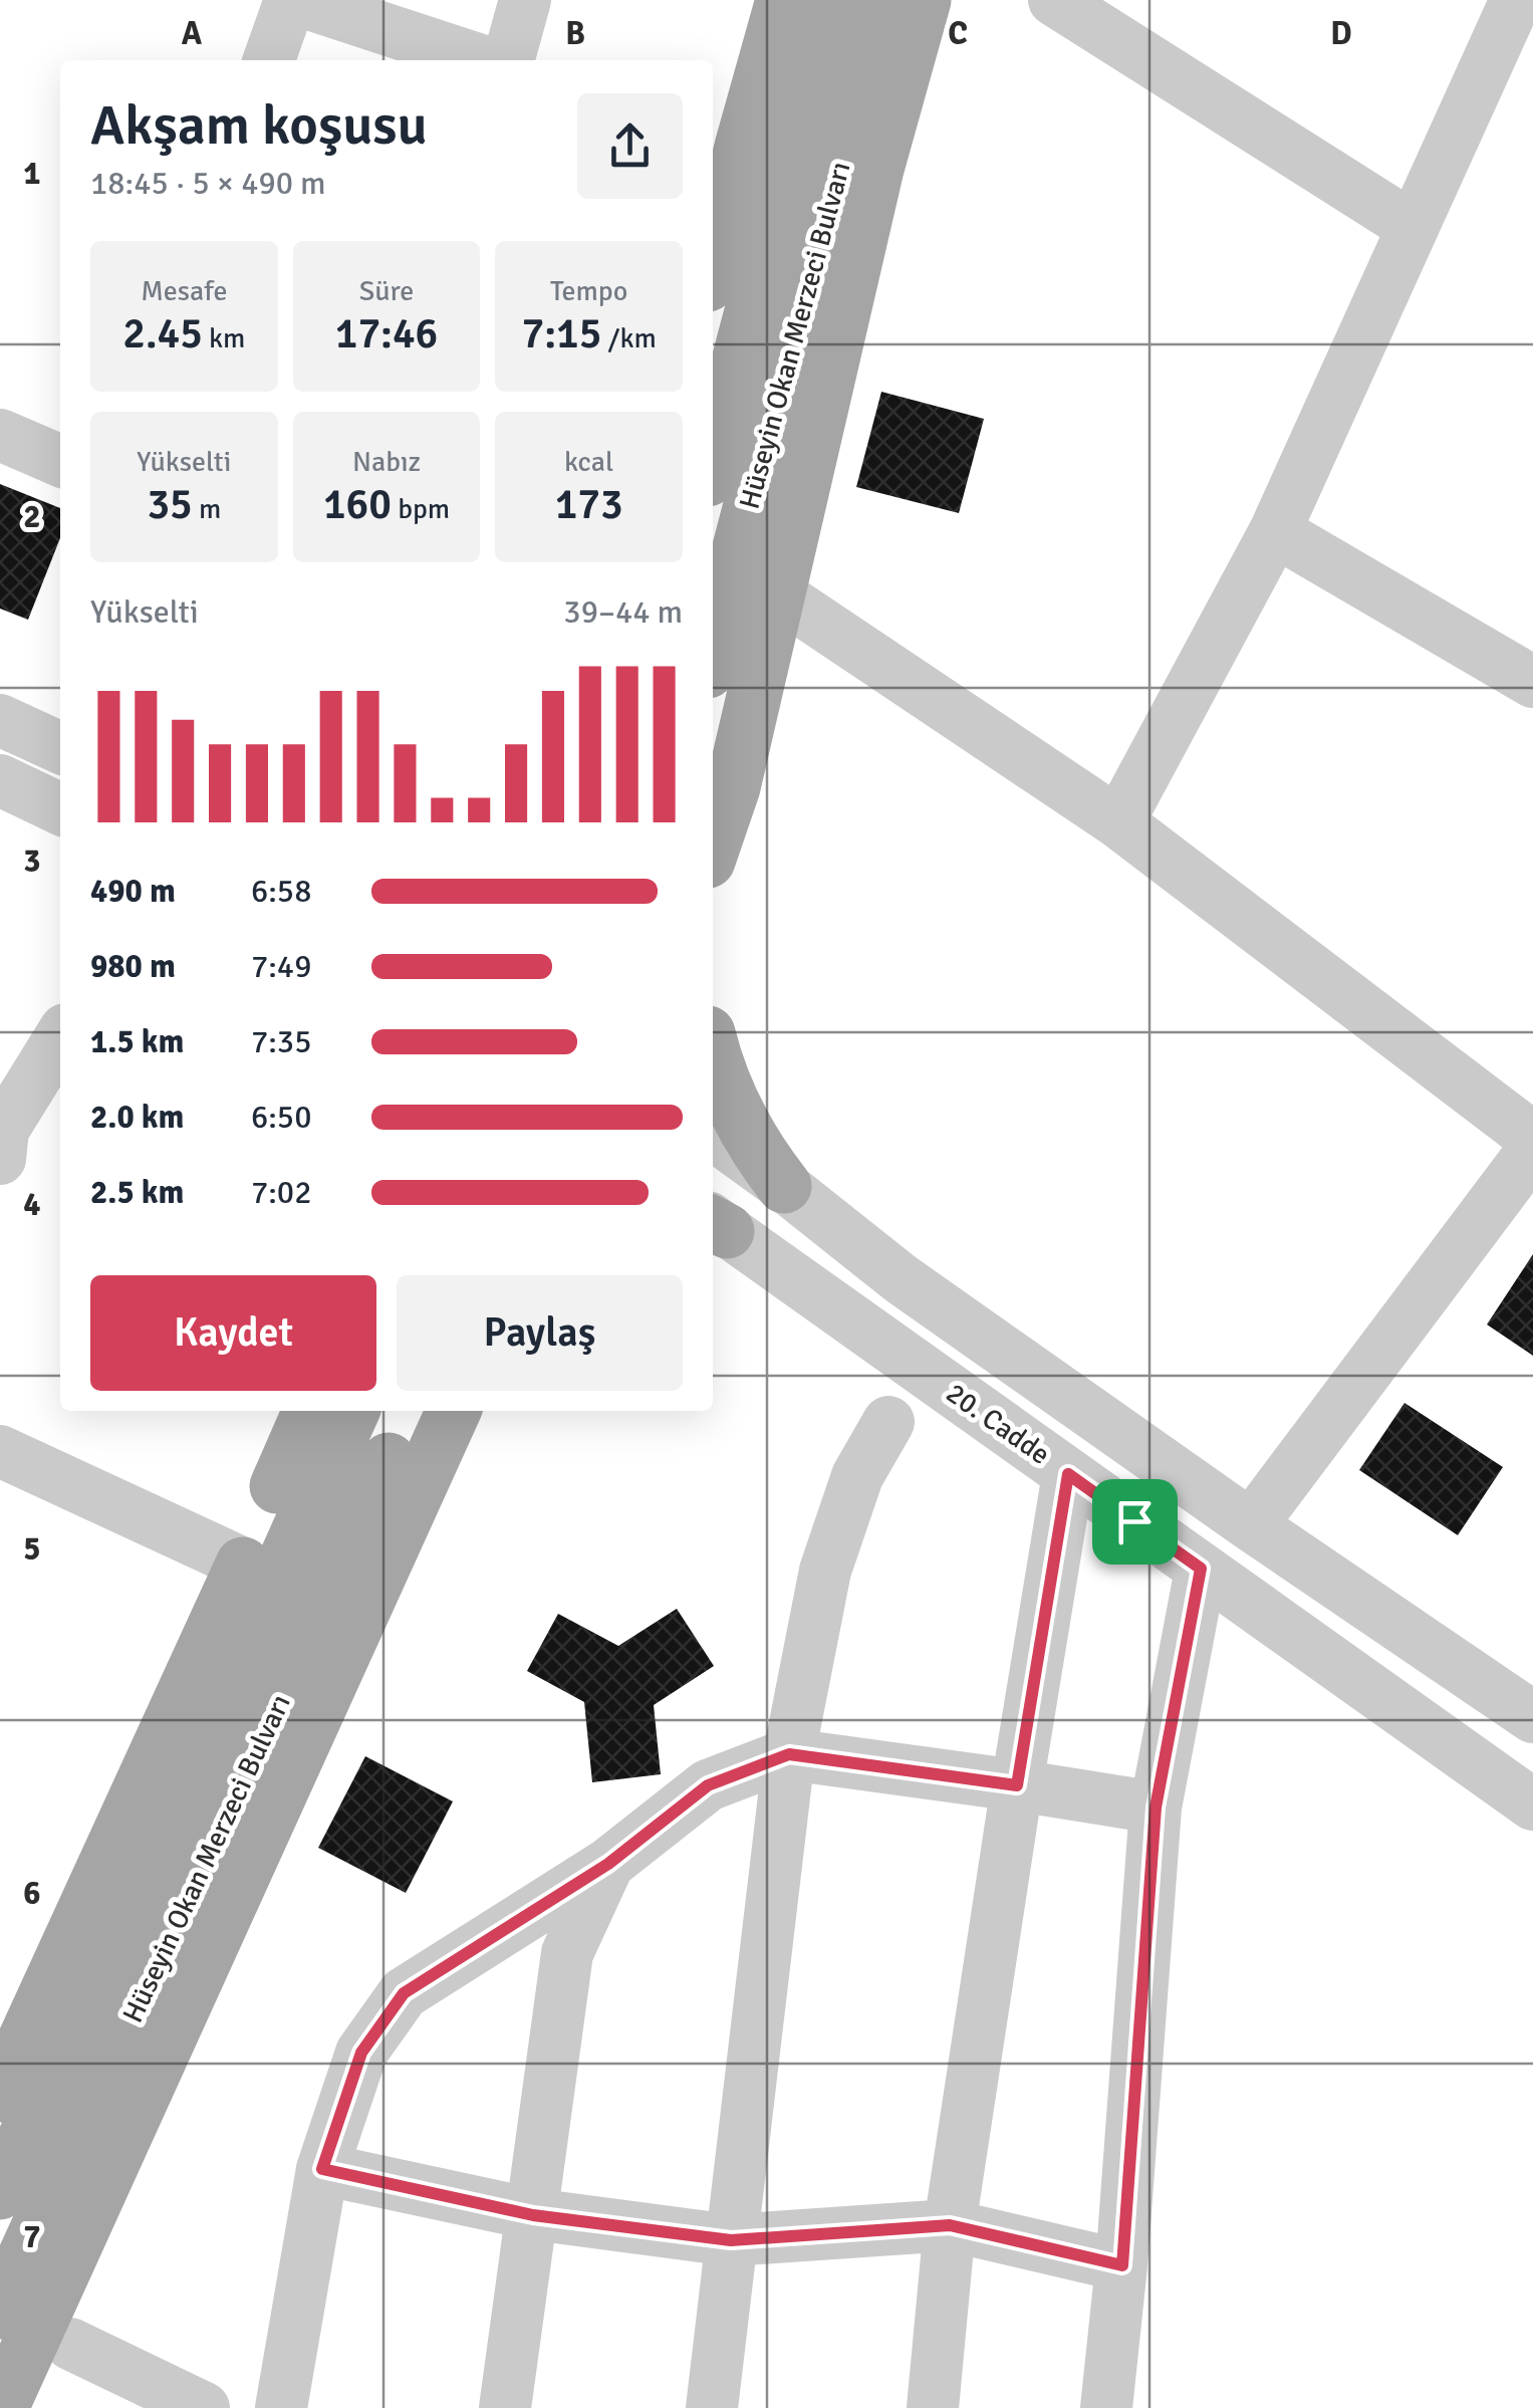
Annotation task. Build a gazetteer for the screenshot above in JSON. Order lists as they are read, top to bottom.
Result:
{
  "streets": {
    "main road": ["Hüseyin Okan Merzeci Bulvarı"],
    "street": ["20. Cadde"]
  },
  "page": {
    "heading": ["Akşam koşusu", "18:45 · 5 × 490 m"],
    "stats": [
      ["Mesafe", "2.45 km"],
      ["Süre", "17:46"],
      ["Tempo", "7:15 /km"],
      ["Yükselti", "35 m"],
      ["Nabız", "160 bpm"],
      ["kcal", "173"]
    ],
    "chart": ["Yükselti", "39–44 m"],
    "list": [
      {
        "name": "490 m",
        "note": "6:58"
      },
      {
        "name": "980 m",
        "note": "7:49"
      },
      {
        "name": "1.5 km",
        "note": "7:35"
      },
      {
        "name": "2.0 km",
        "note": "6:50"
      },
      {
        "name": "2.5 km",
        "note": "7:02"
      }
    ],
    "buttons": ["Kaydet", "Paylaş"]
  },
  "grid": {
    "columns": [
      "A",
      "B",
      "C",
      "D"
    ],
    "rows": [
      "1",
      "2",
      "3",
      "4",
      "5",
      "6",
      "7"
    ]
  }
}
